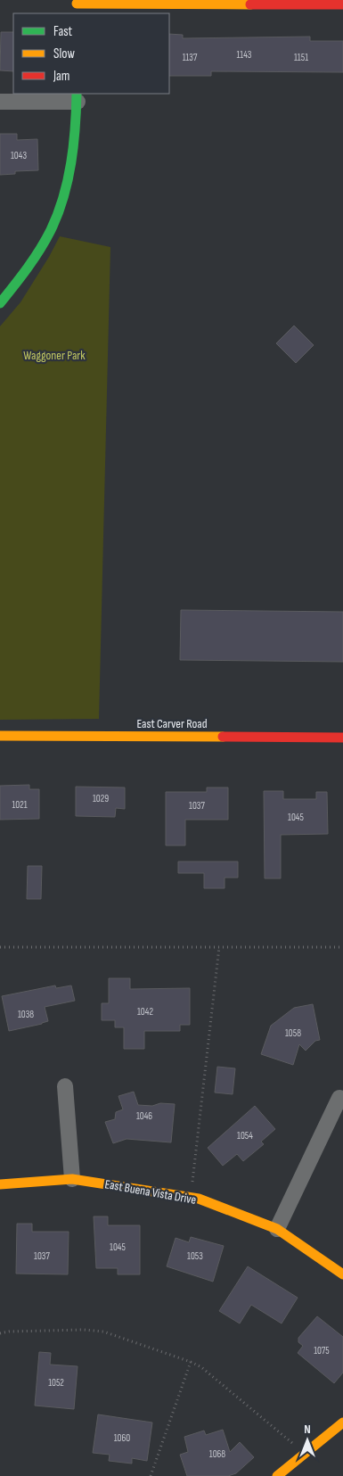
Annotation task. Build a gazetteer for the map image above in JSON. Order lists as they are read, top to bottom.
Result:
{
  "streets": {
    "street": ["East Carver Road", "East Buena Vista Drive"]
  },
  "parks": ["Waggoner Park"],
  "house_numbers": [
    "1143",
    "1137",
    "1151",
    "1043",
    "1029",
    "1021",
    "1037",
    "1045",
    "1042",
    "1038",
    "1058",
    "1046",
    "1054",
    "1045",
    "1037",
    "1053",
    "1075",
    "1052",
    "1060",
    "1068"
  ],
  "legend": ["Fast", "Slow", "Jam"],
  "north": "top"
}
